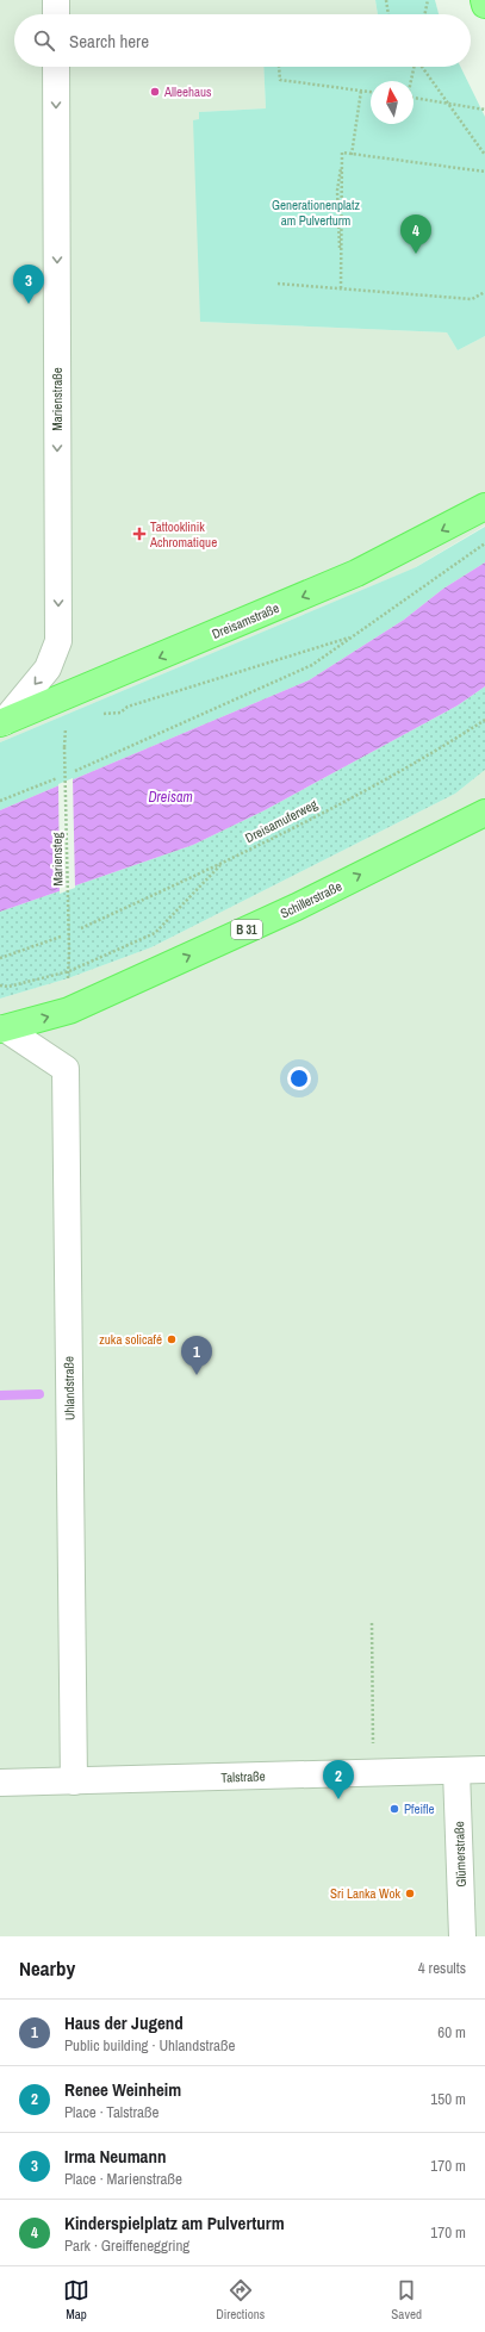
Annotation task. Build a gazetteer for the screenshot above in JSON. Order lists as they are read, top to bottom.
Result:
{
  "streets": {
    "main road": ["Dreisamstraße", "Schillerstraße", "B 31"],
    "street": [
      "Marienstraße",
      "Uhlandstraße",
      "Talstraße",
      "Glümerstraße"
    ],
    "path": ["Dreisamuferweg", "Mariensteg"]
  },
  "crossings": [
    ["Marienstraße", "Dreisamstraße"],
    ["Schillerstraße", "Uhlandstraße"],
    ["Uhlandstraße", "Talstraße"],
    ["Talstraße", "Glümerstraße"]
  ],
  "one_way": ["Marienstraße", "Dreisamstraße", "Schillerstraße"],
  "water": ["Dreisam"],
  "parks": ["Generationenplatz am Pulverturm"],
  "places": {
    "other": [
      "Alleehaus",
      "zuka solicafé",
      "Pfeifle",
      "Sri Lanka Wok"
    ],
    "health": ["Tattooklinik Achromatique"]
  },
  "north": "top",
  "page": {
    "search": "Search here",
    "pins": [
      "4",
      "3",
      "1",
      "2"
    ],
    "heading": ["Nearby", "4 results"],
    "list": [
      {
        "mark": "1",
        "name": "Haus der Jugend",
        "note": "Public building · Uhlandstraße",
        "value": "60 m"
      },
      {
        "mark": "2",
        "name": "Renee Weinheim",
        "note": "Place · Talstraße",
        "value": "150 m"
      },
      {
        "mark": "3",
        "name": "Irma Neumann",
        "note": "Place · Marienstraße",
        "value": "170 m"
      },
      {
        "mark": "4",
        "name": "Kinderspielplatz am Pulverturm",
        "note": "Park · Greiffeneggring",
        "value": "170 m"
      }
    ],
    "nav": ["Map", "Directions", "Saved"]
  }
}
